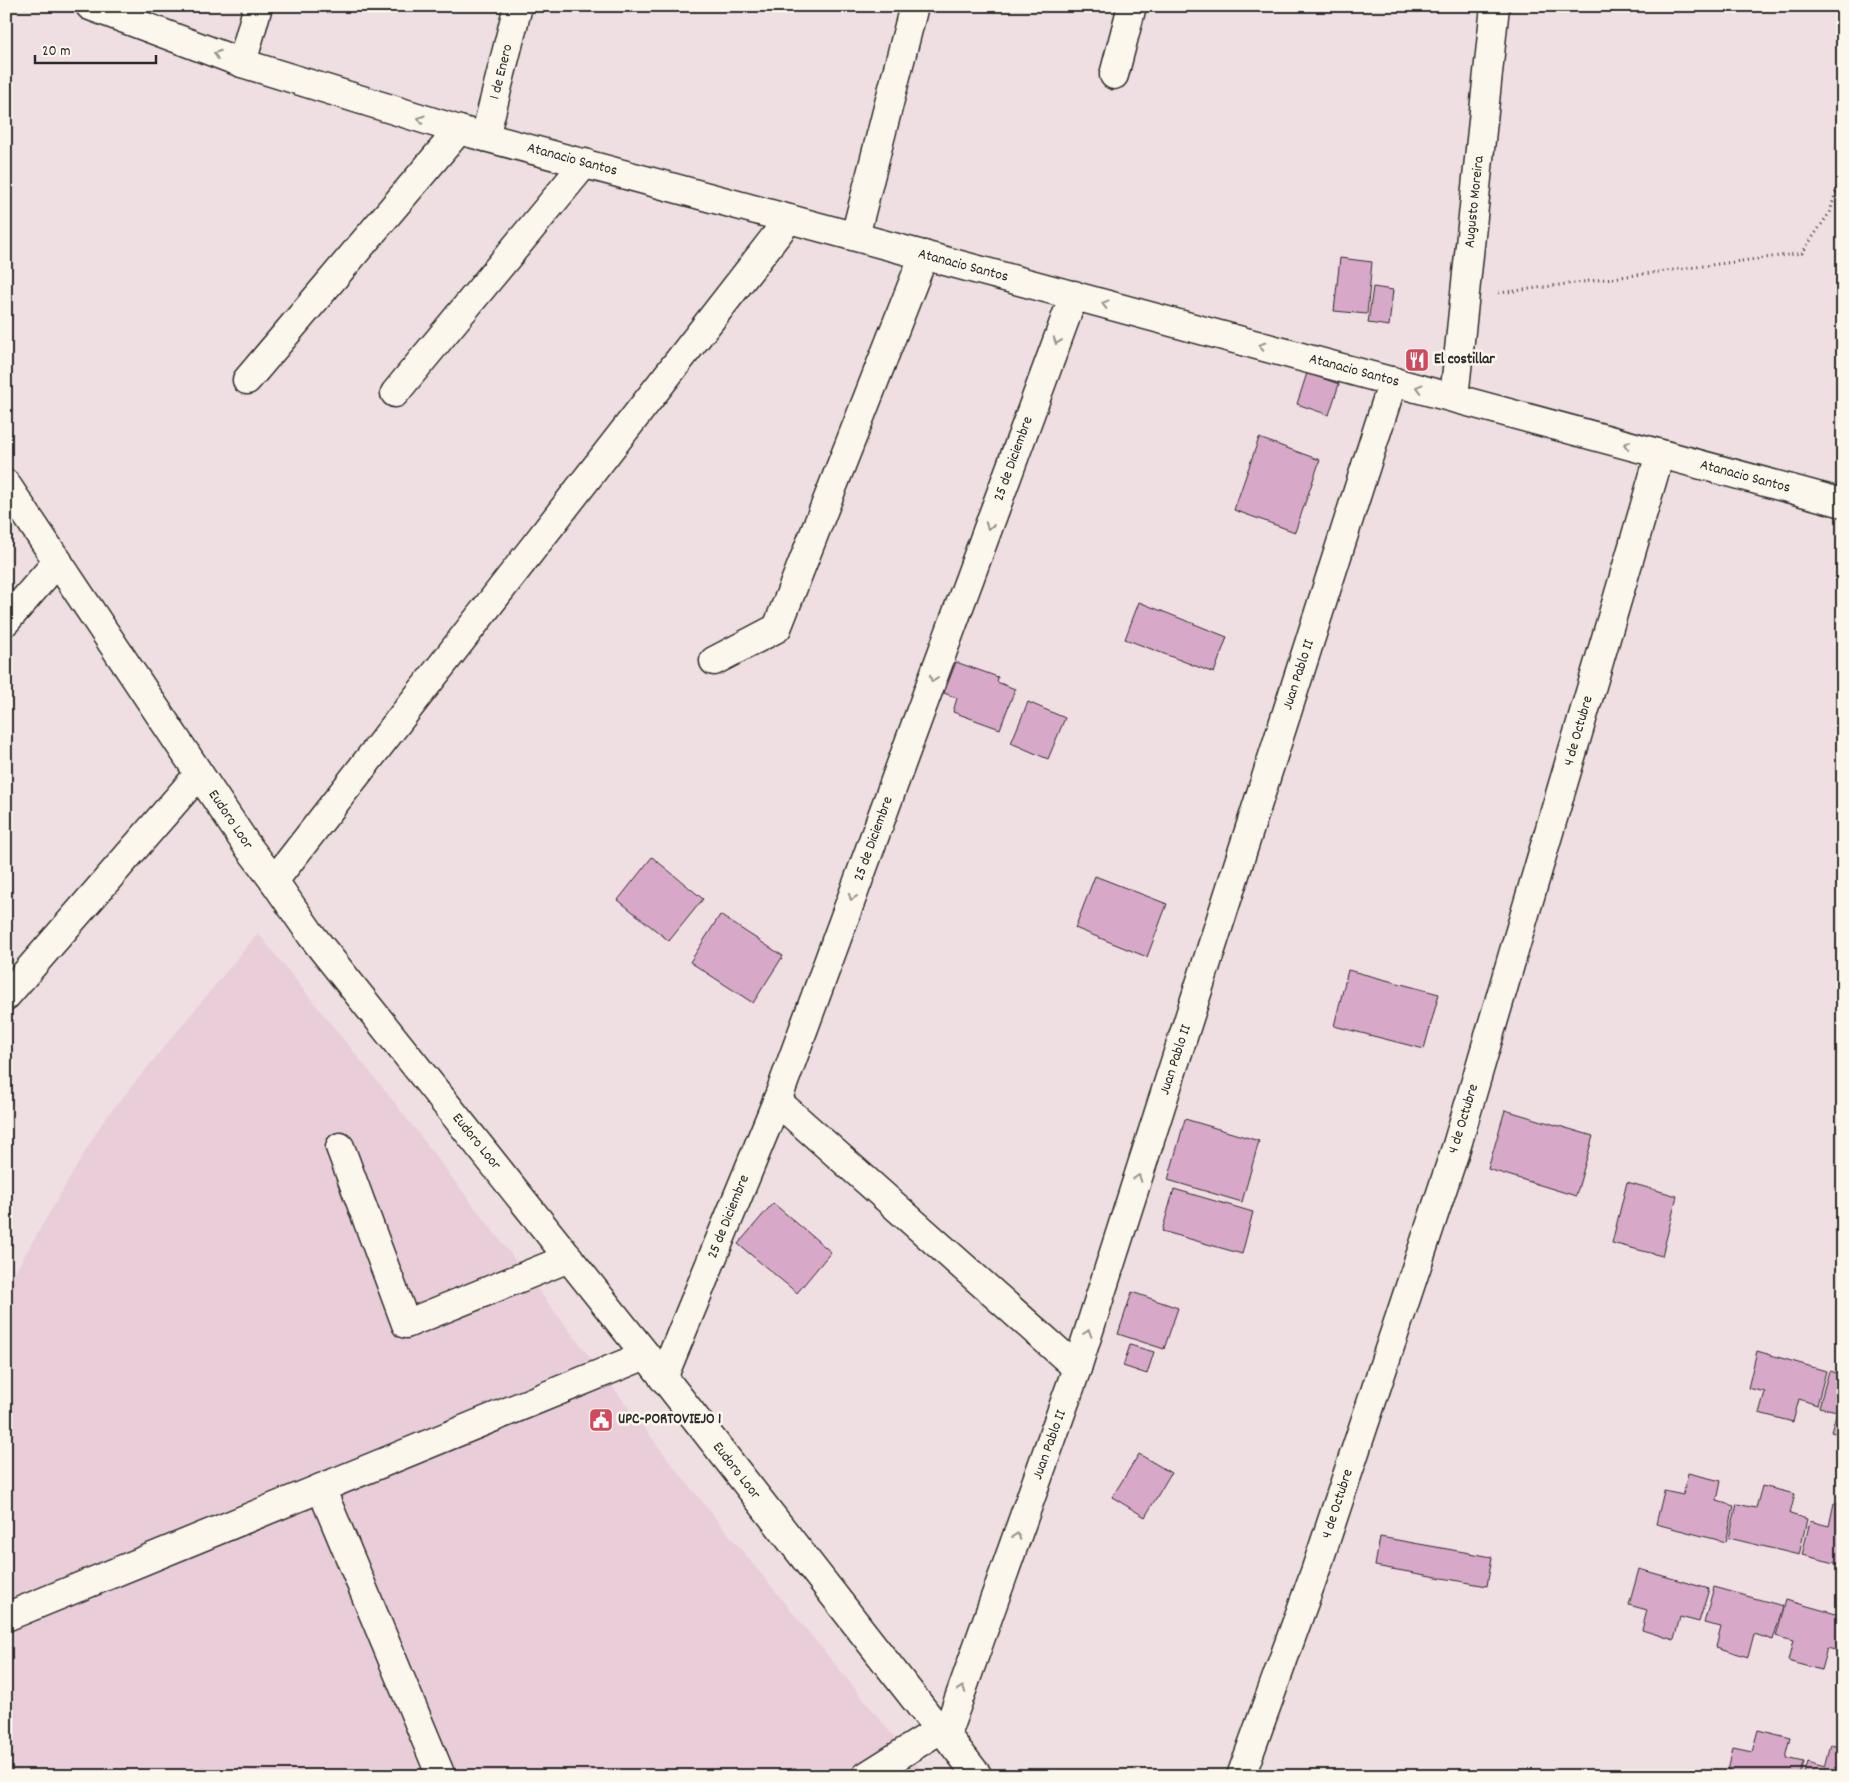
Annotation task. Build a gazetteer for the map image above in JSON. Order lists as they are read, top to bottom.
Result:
{
  "streets": {
    "street": [
      "1 de Enero",
      "Atanacio Santos",
      "Augusto Moreira",
      "25 de Diciembre",
      "Juan Pablo II",
      "4 de Octubre",
      "Eudoro Loor"
    ]
  },
  "crossings": [
    ["1 de Enero", "Atanacio Santos"],
    ["Atanacio Santos", "Augusto Moreira"],
    ["Atanacio Santos", "25 de Diciembre"],
    ["Atanacio Santos", "Juan Pablo II"],
    ["Atanacio Santos", "4 de Octubre"],
    ["25 de Diciembre", "Eudoro Loor"],
    ["Juan Pablo II", "Eudoro Loor"]
  ],
  "one_way": ["Atanacio Santos", "Juan Pablo II"],
  "places": {
    "restaurant": ["El costillar"],
    "public building": ["UPC-PORTOVIEJO 1"]
  },
  "scale_bar": "20 m"
}
